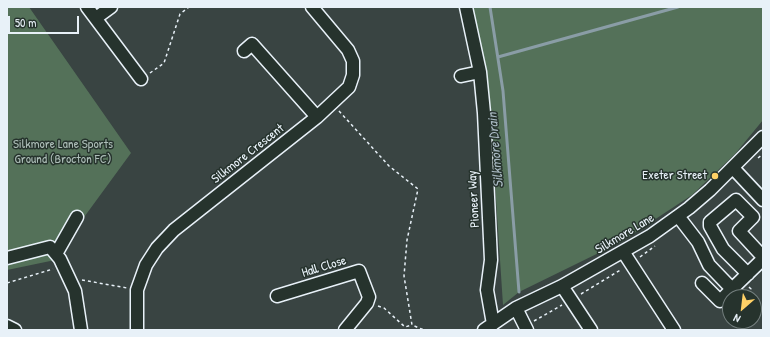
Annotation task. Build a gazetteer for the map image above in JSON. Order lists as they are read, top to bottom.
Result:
{
  "streets": {
    "street": [
      "Silkmore Crescent",
      "Pioneer Way",
      "Silkmore Lane",
      "Hall Close"
    ]
  },
  "crossings": [
    ["Pioneer Way", "Silkmore Lane"]
  ],
  "water": ["Silkmore Drain"],
  "parks": ["Silkmore Lane Sports Ground (Brocton FC)"],
  "places": ["Exeter Street"],
  "scale_bar": "50 m",
  "north": "bottom left"
}
